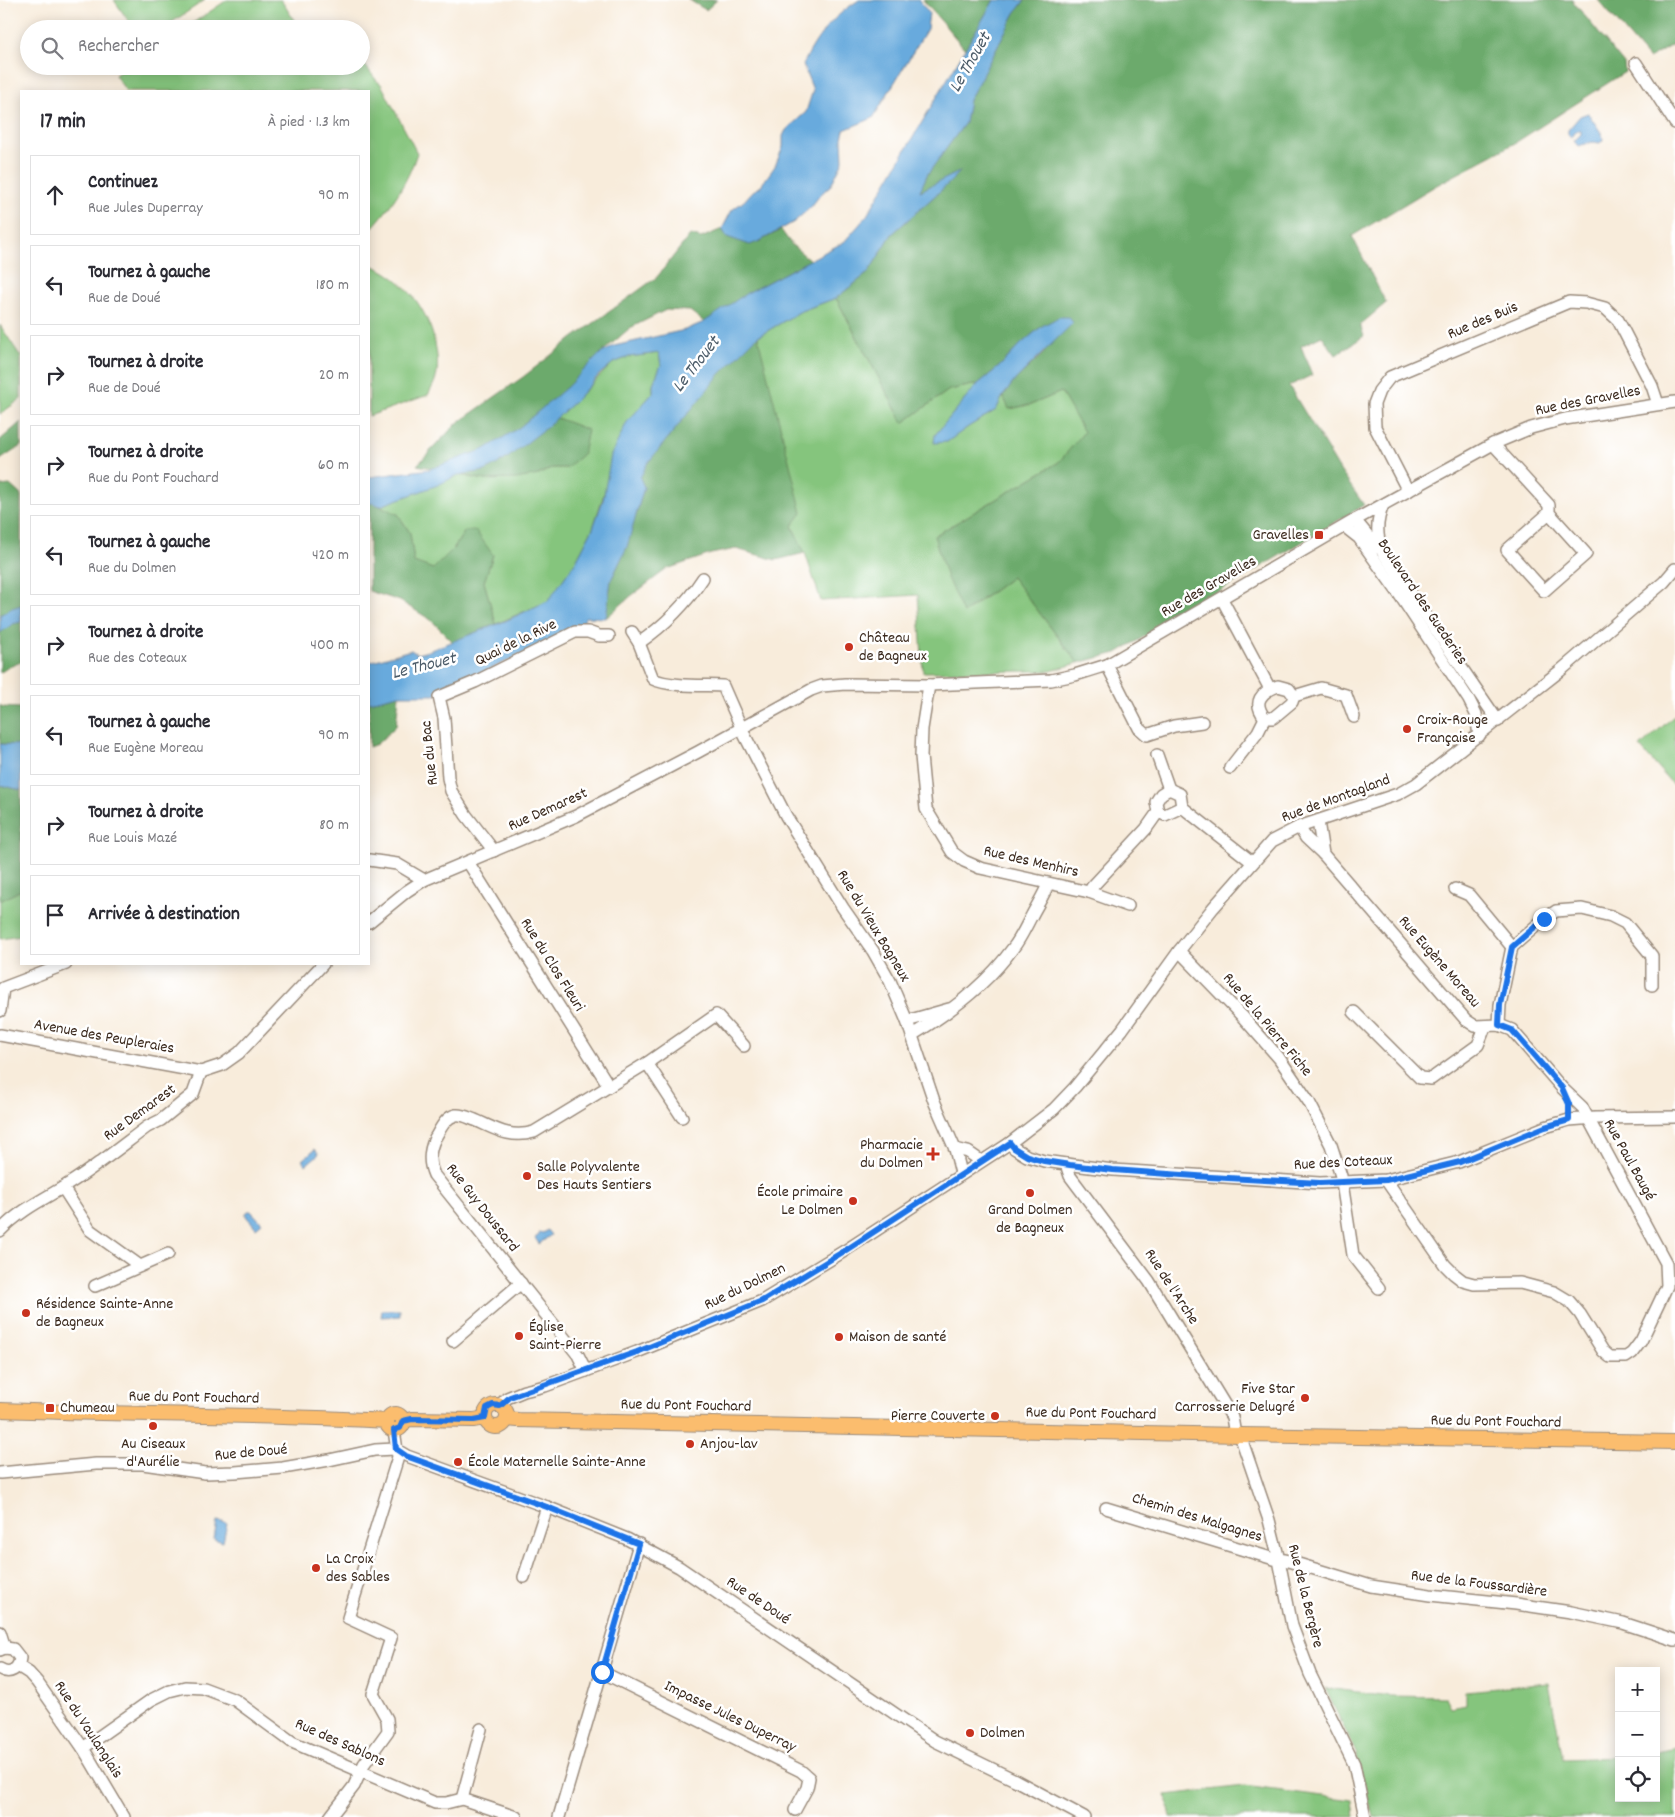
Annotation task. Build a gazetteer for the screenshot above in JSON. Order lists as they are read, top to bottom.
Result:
{
  "streets": {
    "main road": ["Rue du Pont Fouchard"],
    "street": [
      "Rue des Buis",
      "Rue des Gravelles",
      "Boulevard des Guederies",
      "Quai de la Rive",
      "Rue du Bac",
      "Rue de Montagland",
      "Rue Demarest",
      "Rue des Menhirs",
      "Rue du Vieux Bagneux",
      "Rue Eugène Moreau",
      "Rue du Clos Fleuri",
      "Rue de la Pierre Fiche",
      "Avenue des Peupleraies",
      "Rue Paul Baugé",
      "Rue des Coteaux",
      "Rue Guy Doussard",
      "Rue du Dolmen",
      "Rue de l'Arche",
      "Rue de Doué",
      "Chemin des Malgagnes",
      "Rue de la Foussardière",
      "Rue de la Bergère",
      "Impasse Jules Duperray",
      "Rue du Vaulanglais",
      "Rue des Sablons"
    ]
  },
  "crossings": [
    ["Rue des Buis", "Rue des Gravelles"],
    ["Rue des Gravelles", "Boulevard des Guederies"],
    ["Rue des Gravelles", "Rue Demarest"],
    ["Rue des Gravelles", "Rue des Menhirs"],
    ["Rue des Gravelles", "Rue du Vieux Bagneux"],
    ["Boulevard des Guederies", "Rue de Montagland"],
    ["Quai de la Rive", "Rue du Bac"],
    ["Rue du Bac", "Rue Demarest"],
    ["Rue de Montagland", "Rue Eugène Moreau"],
    ["Rue de Montagland", "Rue de la Pierre Fiche"],
    ["Rue de Montagland", "Rue des Coteaux"],
    ["Rue de Montagland", "Rue du Dolmen"],
    ["Rue Demarest", "Rue du Vieux Bagneux"],
    ["Rue Demarest", "Rue du Clos Fleuri"],
    ["Rue Demarest", "Avenue des Peupleraies"],
    ["Rue du Vieux Bagneux", "Rue du Dolmen"],
    ["Rue du Clos Fleuri", "Rue Guy Doussard"],
    ["Rue de la Pierre Fiche", "Rue des Coteaux"],
    ["Rue Paul Baugé", "Rue des Coteaux"],
    ["Rue des Coteaux", "Rue du Dolmen"],
    ["Rue des Coteaux", "Rue de l'Arche"],
    ["Rue Guy Doussard", "Rue du Dolmen"],
    ["Rue du Dolmen", "Rue du Pont Fouchard"],
    ["Rue de l'Arche", "Rue du Pont Fouchard"],
    ["Rue de l'Arche", "Rue de la Bergère"],
    ["Rue du Pont Fouchard", "Rue de la Bergère"],
    ["Chemin des Malgagnes", "Rue de la Foussardière"],
    ["Chemin des Malgagnes", "Rue de la Bergère"],
    ["Rue de la Foussardière", "Rue de la Bergère"],
    ["Rue du Vaulanglais", "Rue des Sablons"]
  ],
  "water": ["Le Thouet"],
  "places": {
    "transit": ["Gravelles", "Chumeau"],
    "other": [
      "Château de Bagneux",
      "Croix-Rouge Française",
      "Salle Polyvalente Des Hauts Sentiers",
      "Grand Dolmen de Bagneux",
      "École primaire Le Dolmen",
      "Résidence Sainte-Anne de Bagneux",
      "Église Saint-Pierre",
      "Maison de santé",
      "Five Star Carrosserie Delugré",
      "Pierre Couverte",
      "Au Ciseaux d'Aurélie",
      "Anjou-lav",
      "École Maternelle Sainte-Anne",
      "La Croix des Sables",
      "Dolmen"
    ],
    "health": ["Pharmacie du Dolmen"]
  },
  "page": {
    "search": "Rechercher",
    "heading": ["17 min", "À pied · 1.3 km"],
    "list": [
      ["Continuez", "Rue Jules Duperray", "90 m"],
      ["Tournez à gauche", "Rue de Doué", "180 m"],
      ["Tournez à droite", "Rue de Doué", "20 m"],
      ["Tournez à droite", "Rue du Pont Fouchard", "60 m"],
      ["Tournez à gauche", "Rue du Dolmen", "420 m"],
      ["Tournez à droite", "Rue des Coteaux", "400 m"],
      ["Tournez à gauche", "Rue Eugène Moreau", "90 m"],
      ["Tournez à droite", "Rue Louis Mazé", "80 m"],
      "Arrivée à destination"
    ],
    "map_buttons": ["+", "−"]
  }
}
